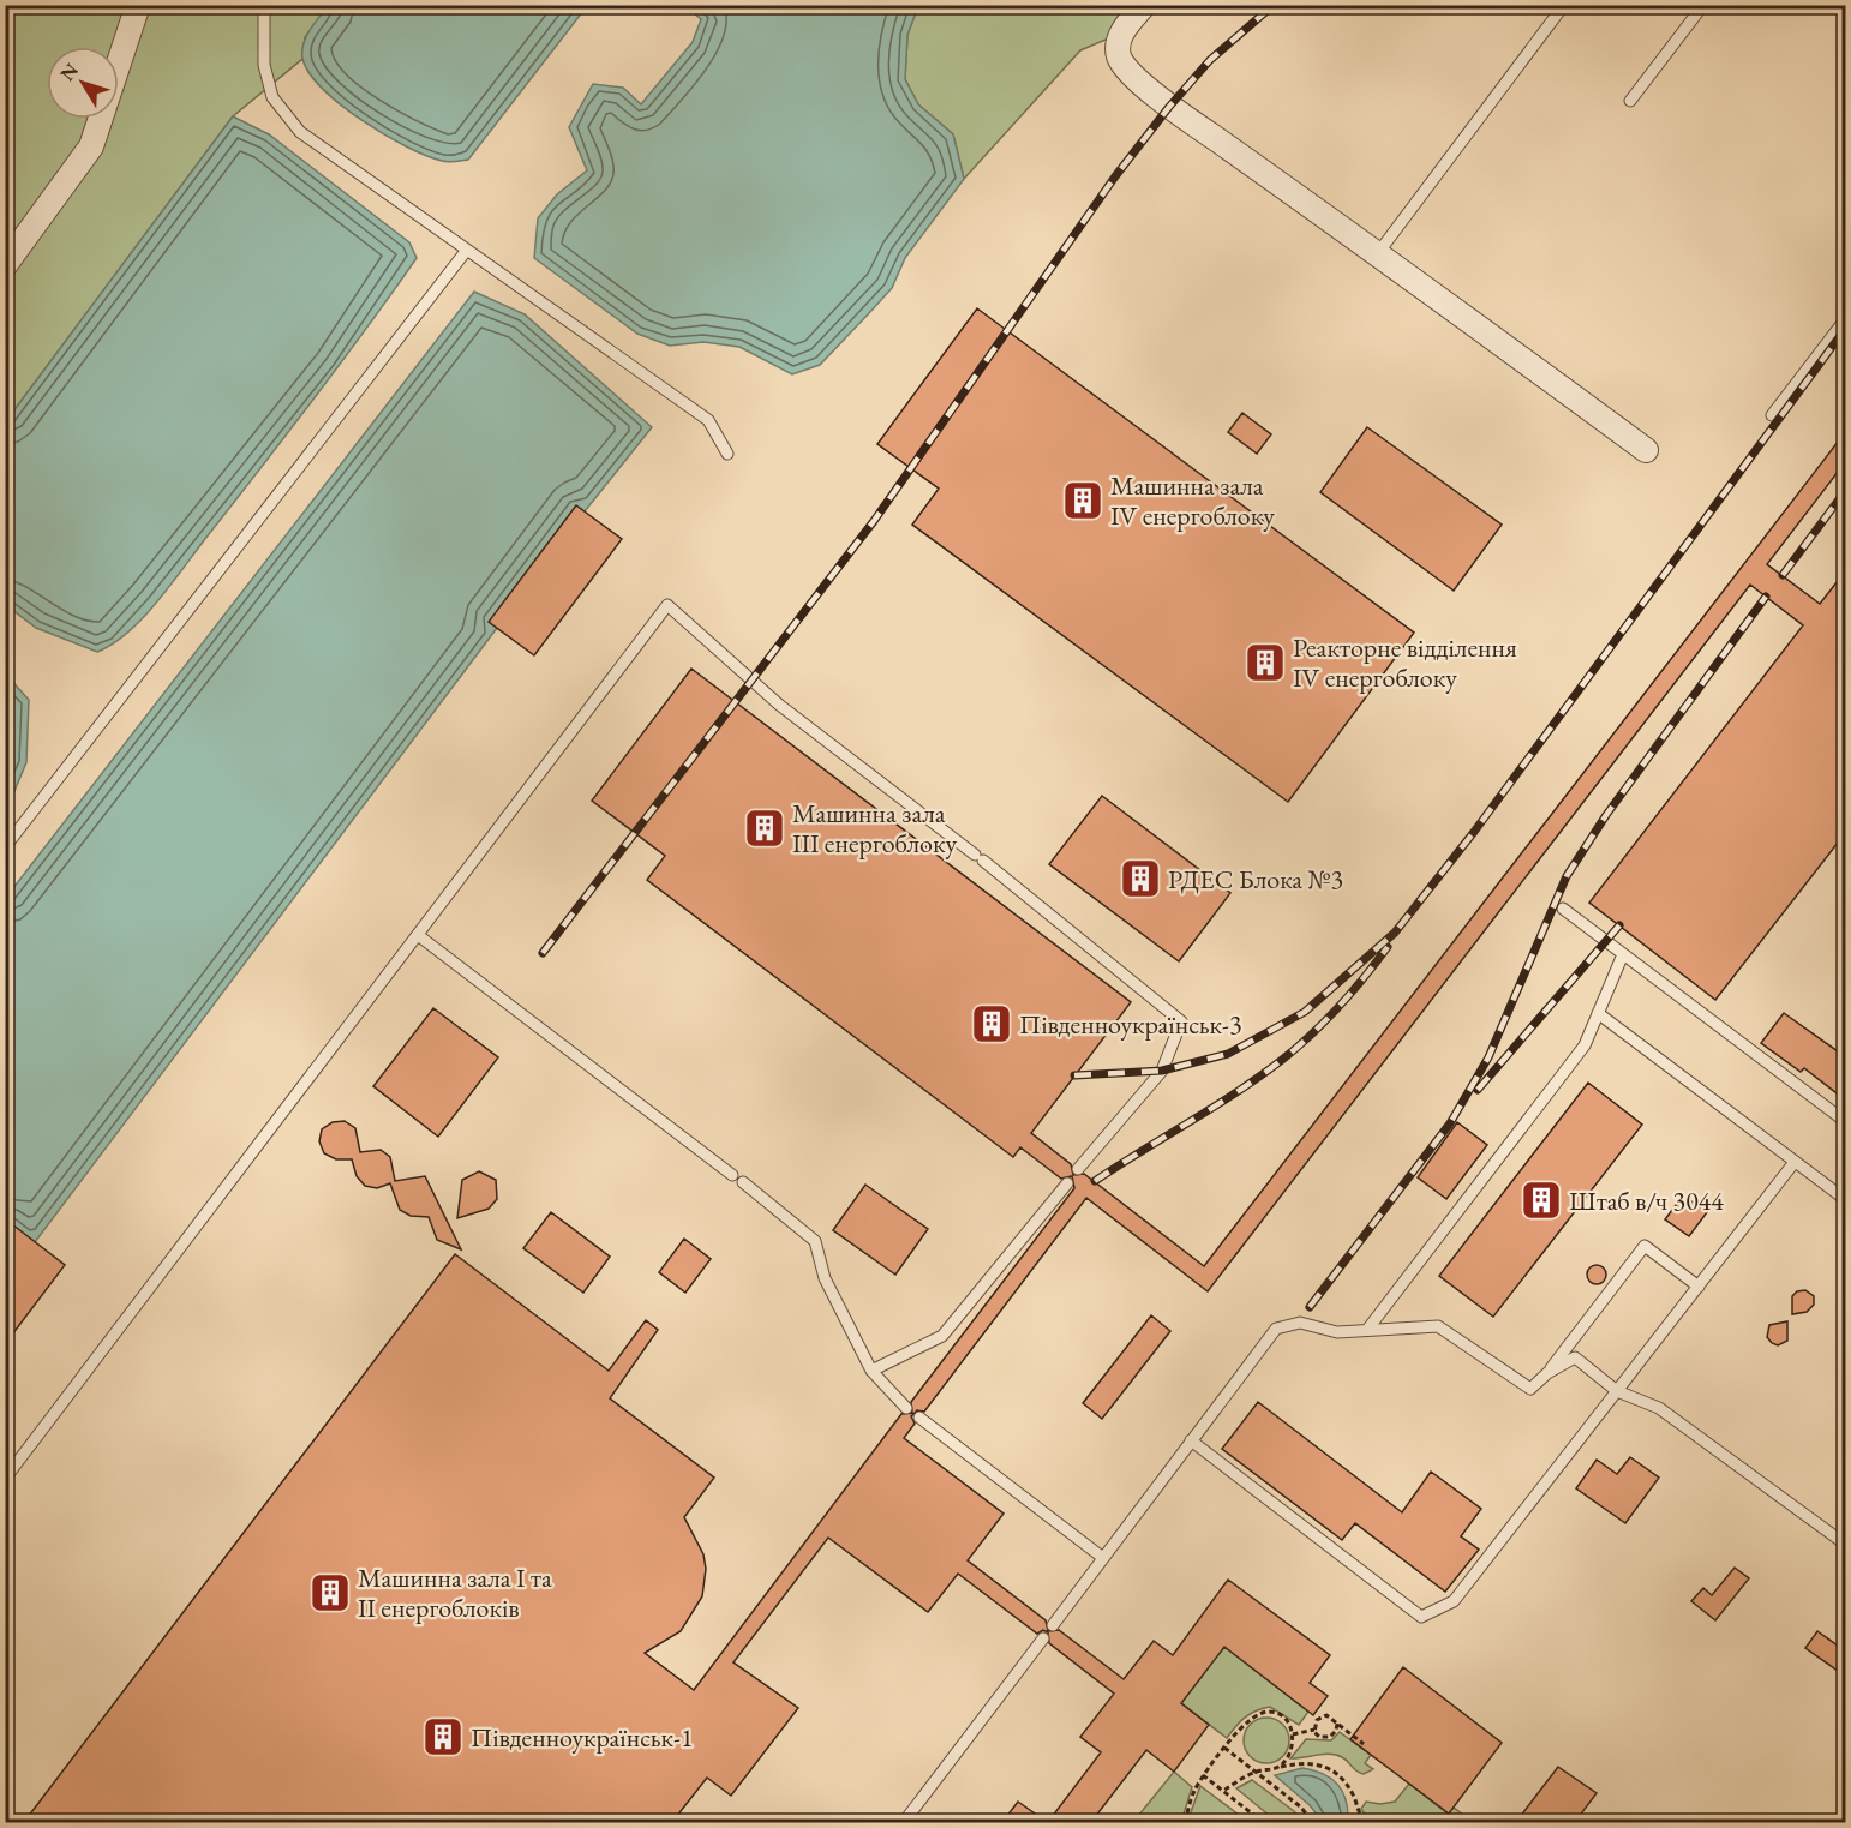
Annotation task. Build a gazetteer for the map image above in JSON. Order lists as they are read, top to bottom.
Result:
{
  "places": {
    "building": [
      "Машинна зала IV енергоблоку",
      "Реакторне відділення IV енергоблоку",
      "Машинна зала III енергоблоку",
      "РДЕС Блока №3",
      "Південноукраїнськ-3",
      "Штаб в/ч 3044",
      "Машинна зала I та II енергоблоків",
      "Південноукраїнськ-1"
    ]
  },
  "north": "top left"
}
